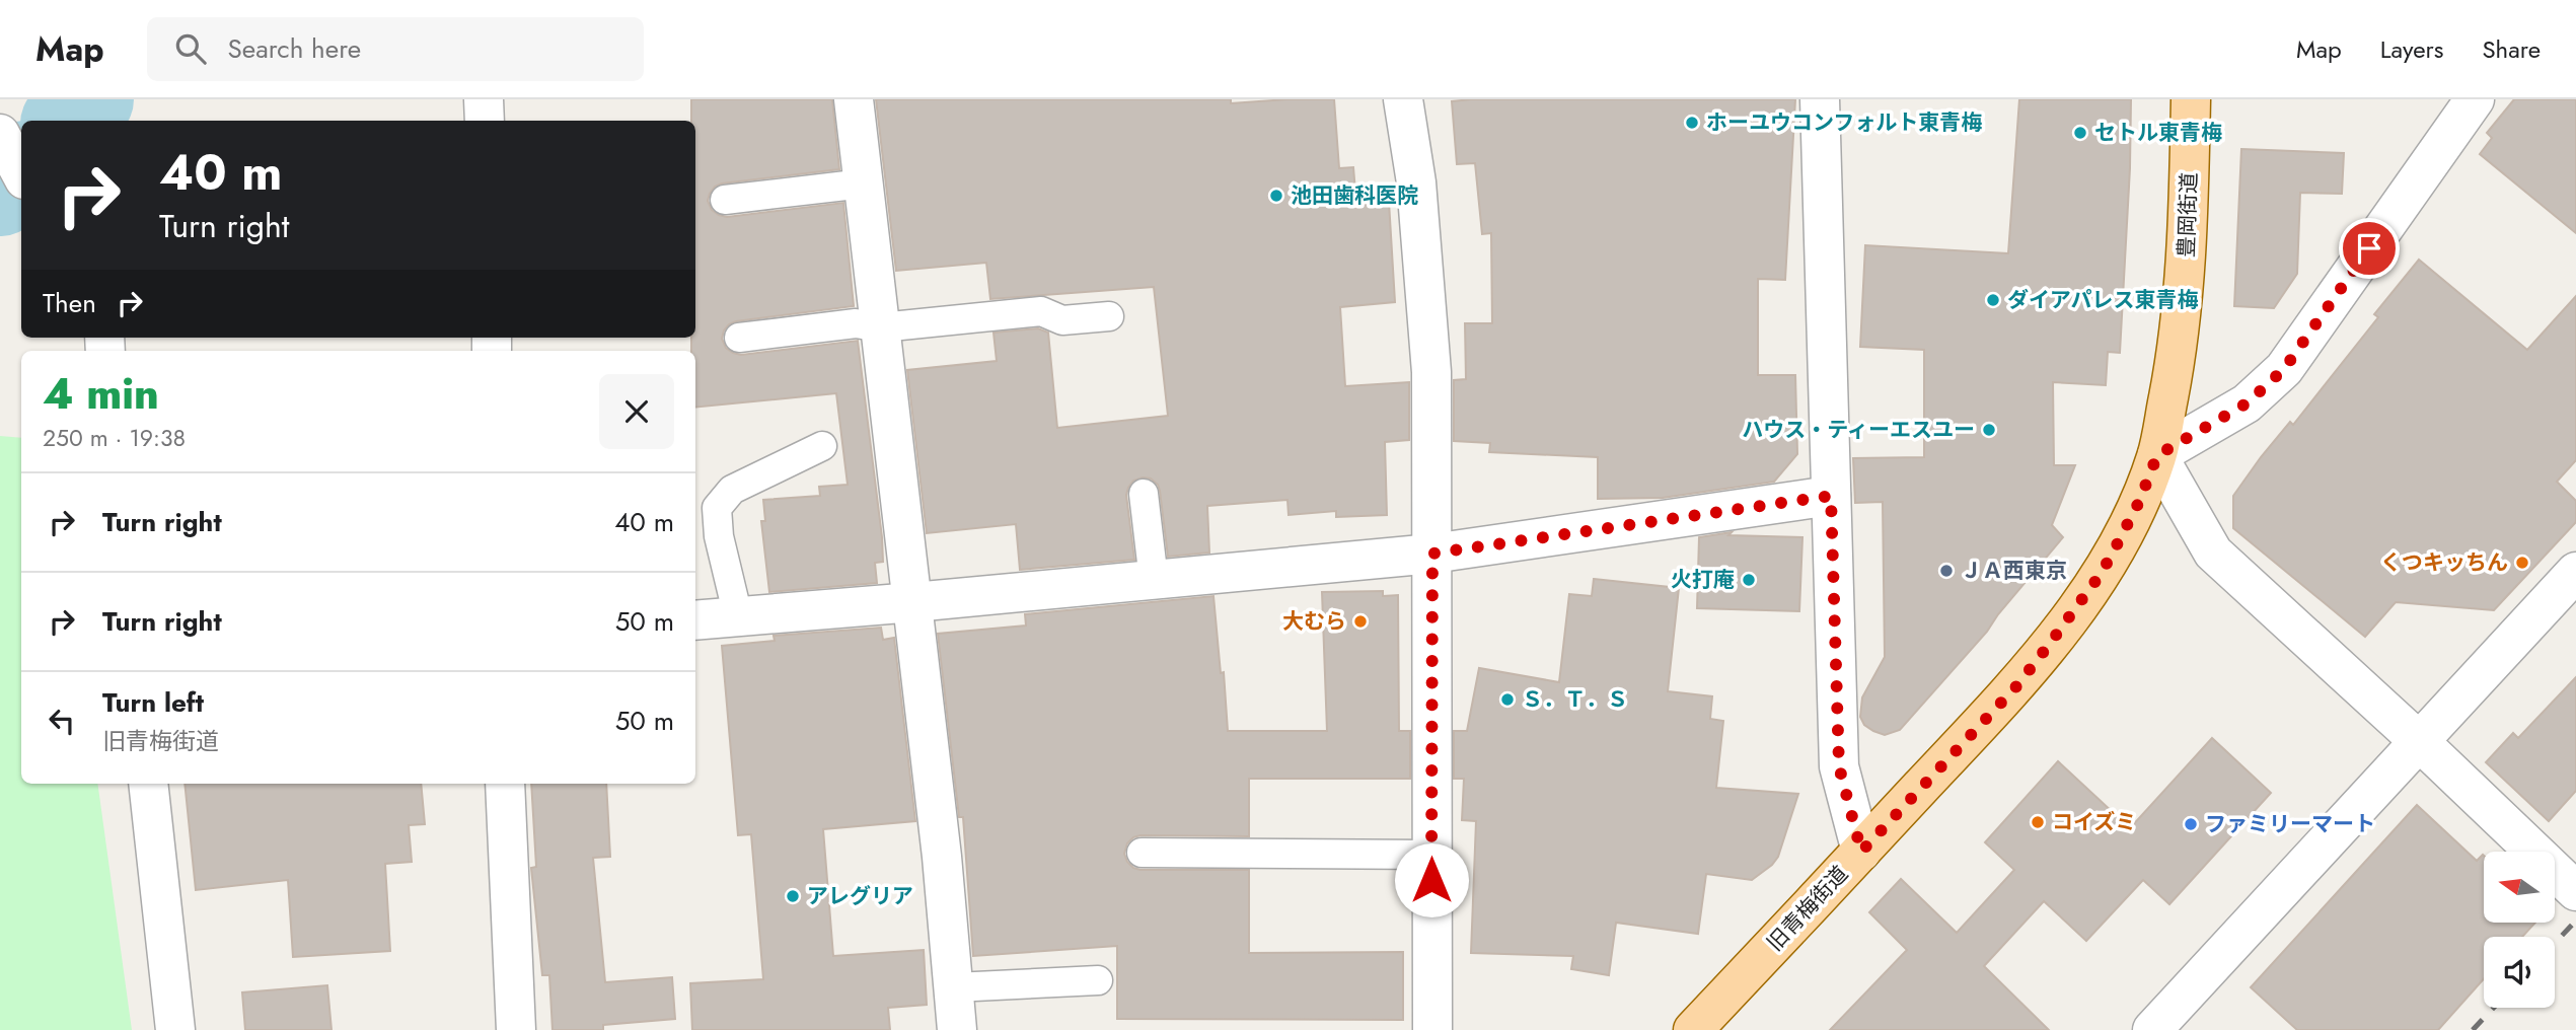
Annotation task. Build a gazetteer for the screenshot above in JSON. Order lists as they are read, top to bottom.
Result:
{
  "streets": {
    "main road": ["豊岡街道", "旧青梅街道"]
  },
  "crossings": [
    ["豊岡街道", "旧青梅街道"]
  ],
  "places": [
    "ホーユウコンフォルト東青梅",
    "セトル東青梅",
    "池田歯科医院",
    "ダイアパレス東青梅",
    "ハウス・ティーエスユー",
    "くつキッちん",
    "ＪＡ西東京",
    "火打庵",
    "大むら",
    "Ｓ．Ｔ．Ｓ",
    "コイズミ",
    "ファミリーマート",
    "アレグリア"
  ],
  "north": "left",
  "page": {
    "header": "Map",
    "search": "Search here",
    "nav": ["Map", "Layers", "Share"],
    "turn": ["40 m", "Turn right"],
    "then": "Then",
    "heading": ["4 min", "250 m · 19:38"],
    "list": [
      {
        "name": "Turn right",
        "value": "40 m"
      },
      {
        "name": "Turn right",
        "value": "50 m"
      },
      {
        "name": "Turn left",
        "note": "旧青梅街道",
        "value": "50 m"
      }
    ]
  }
}
